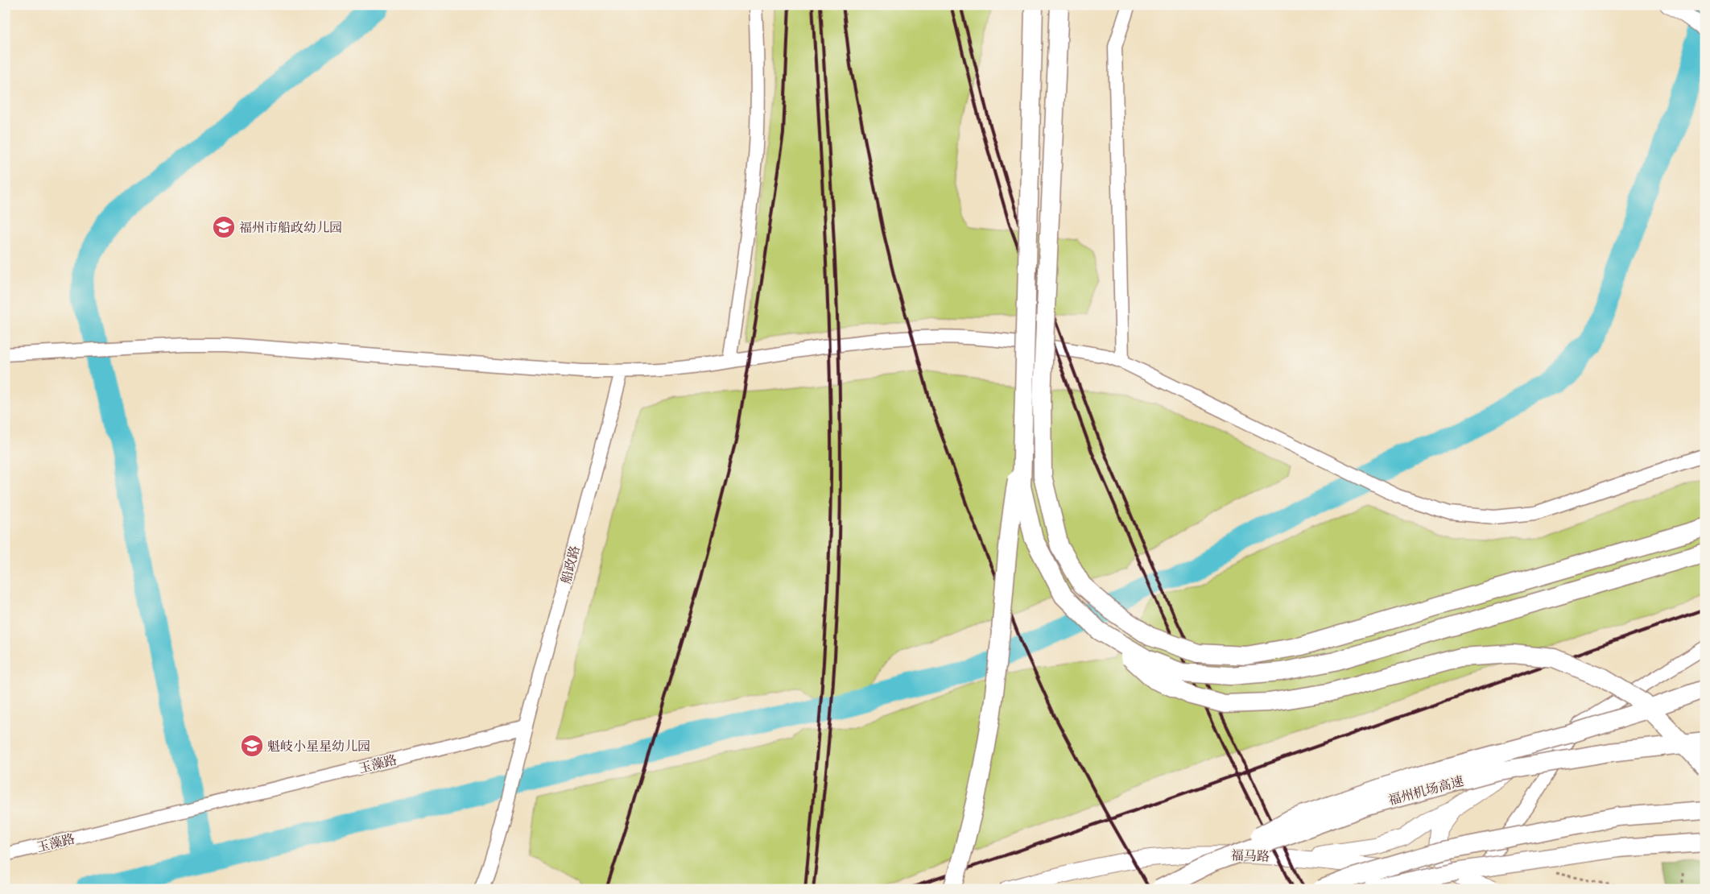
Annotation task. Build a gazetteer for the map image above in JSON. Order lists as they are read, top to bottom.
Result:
{
  "streets": {
    "highway": ["福州机场高速"],
    "main road": ["福马路"],
    "street": ["船政路", "玉藻路"]
  },
  "crossings": [
    ["船政路", "玉藻路"]
  ],
  "places": {
    "school or university": ["福州市船政幼儿园", "魁岐小星星幼儿园"]
  }
}
